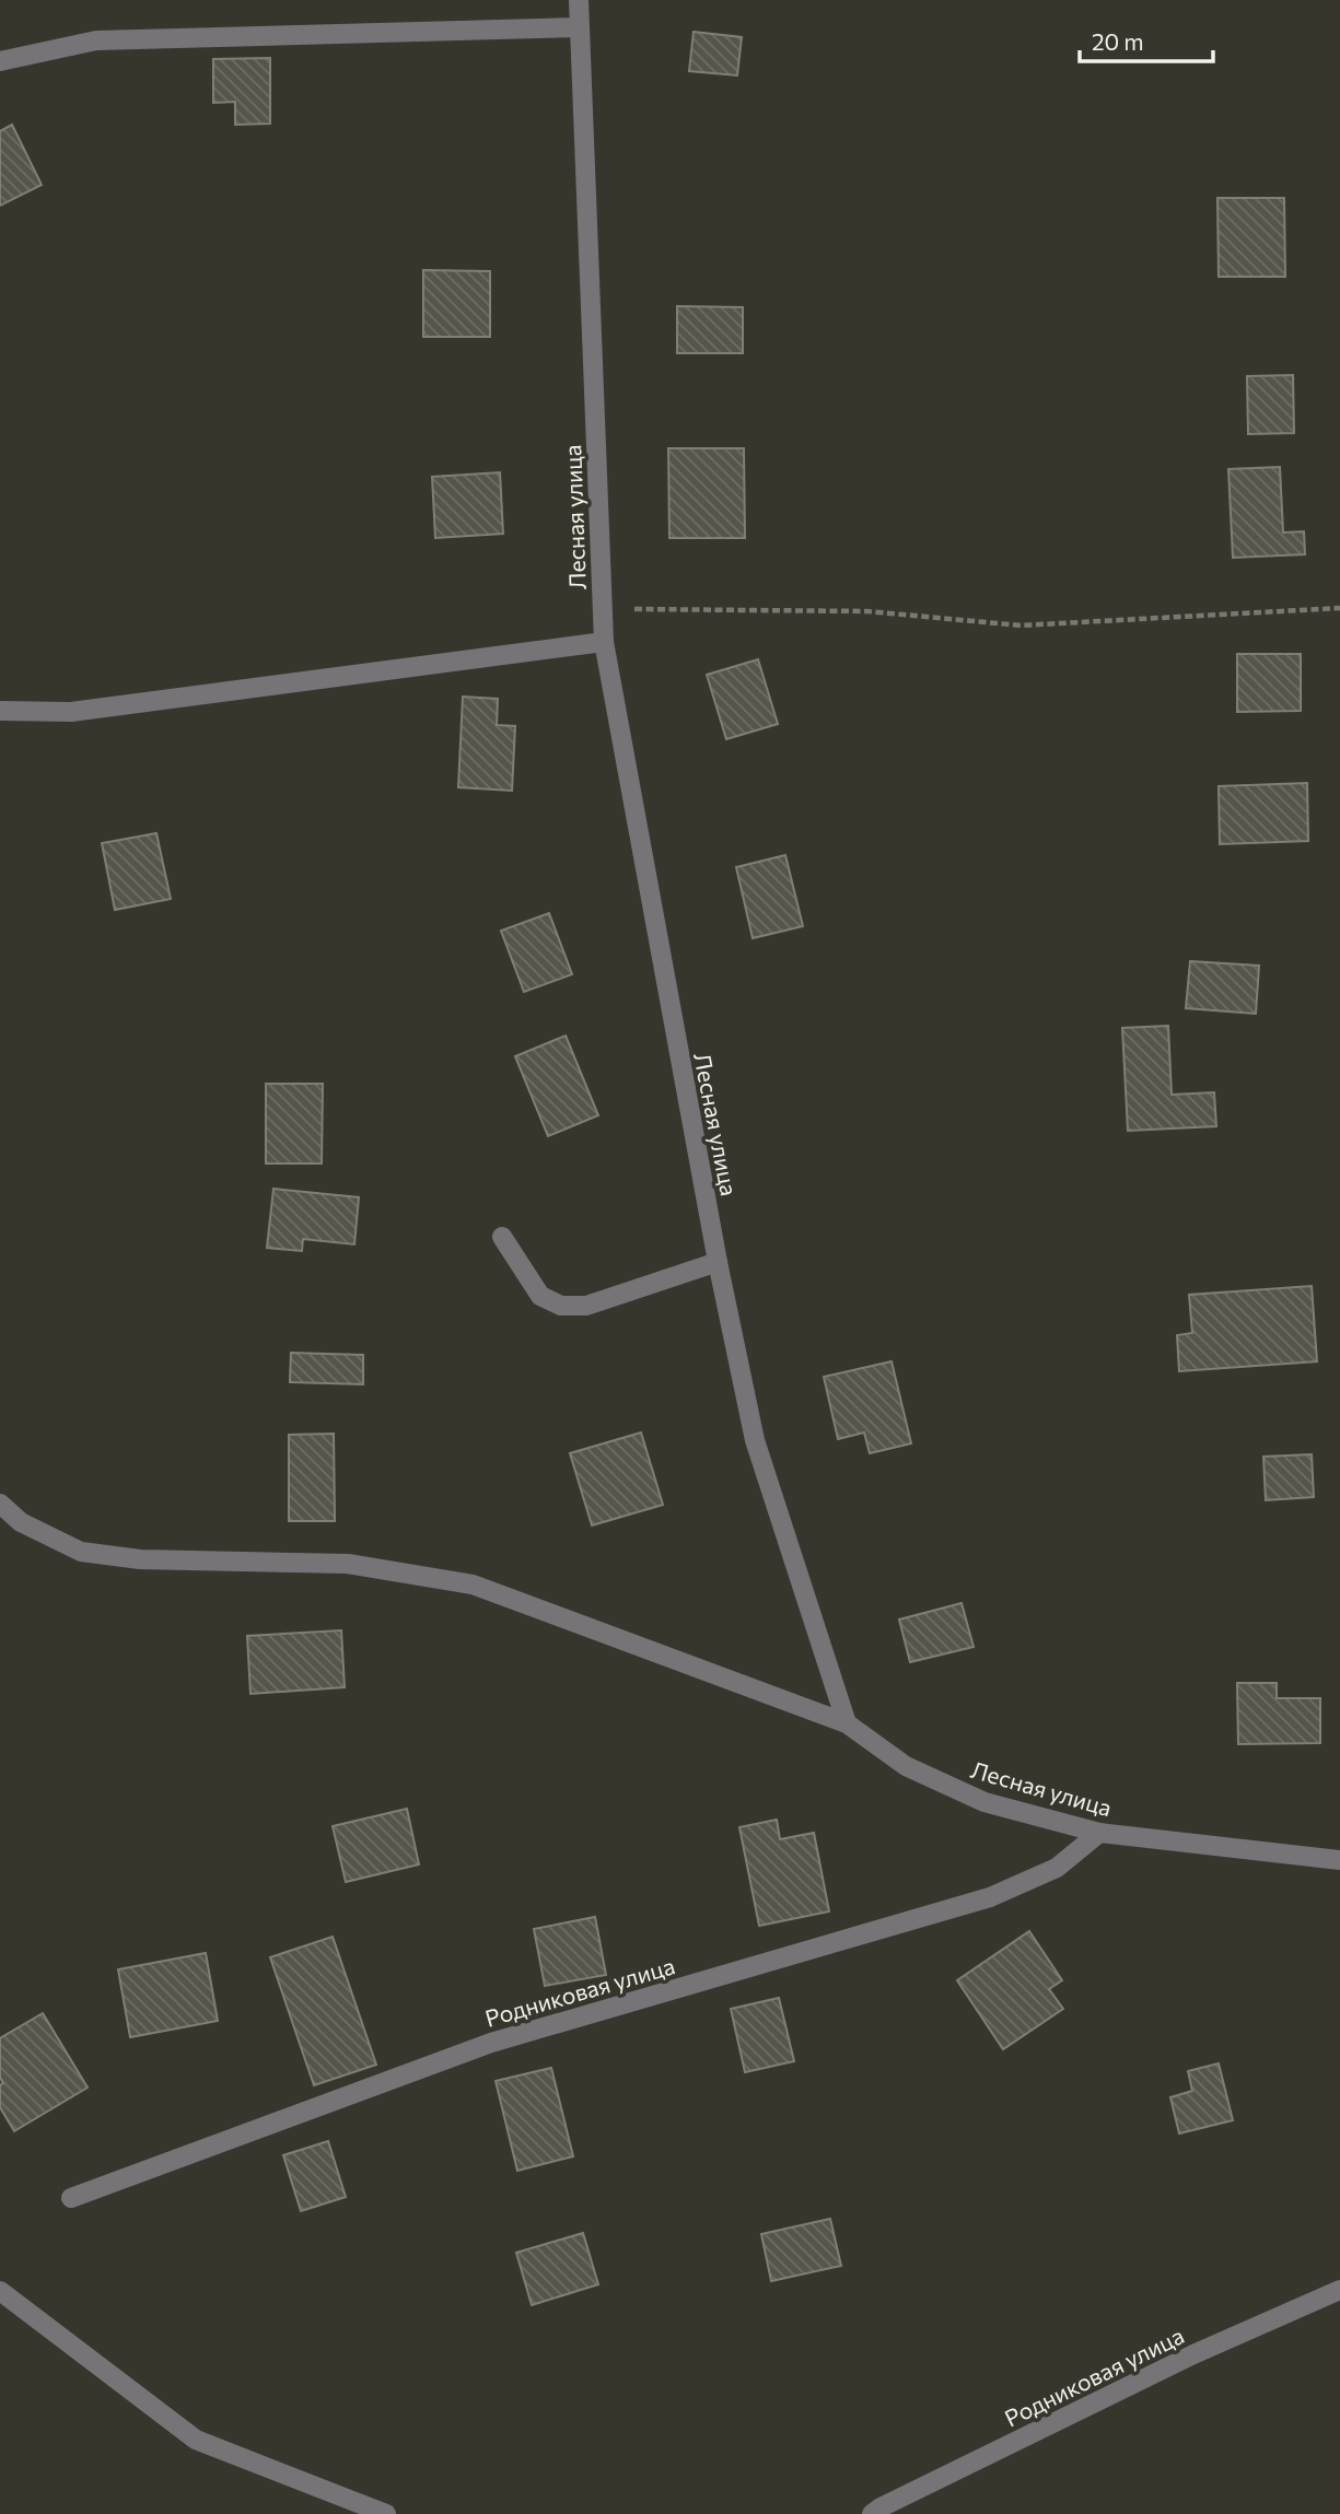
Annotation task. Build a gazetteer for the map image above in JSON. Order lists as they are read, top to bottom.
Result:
{
  "streets": {
    "street": ["Лесная улица", "Родниковая улица"]
  },
  "crossings": [
    ["Лесная улица", "Родниковая улица"]
  ],
  "scale_bar": "20 m"
}
